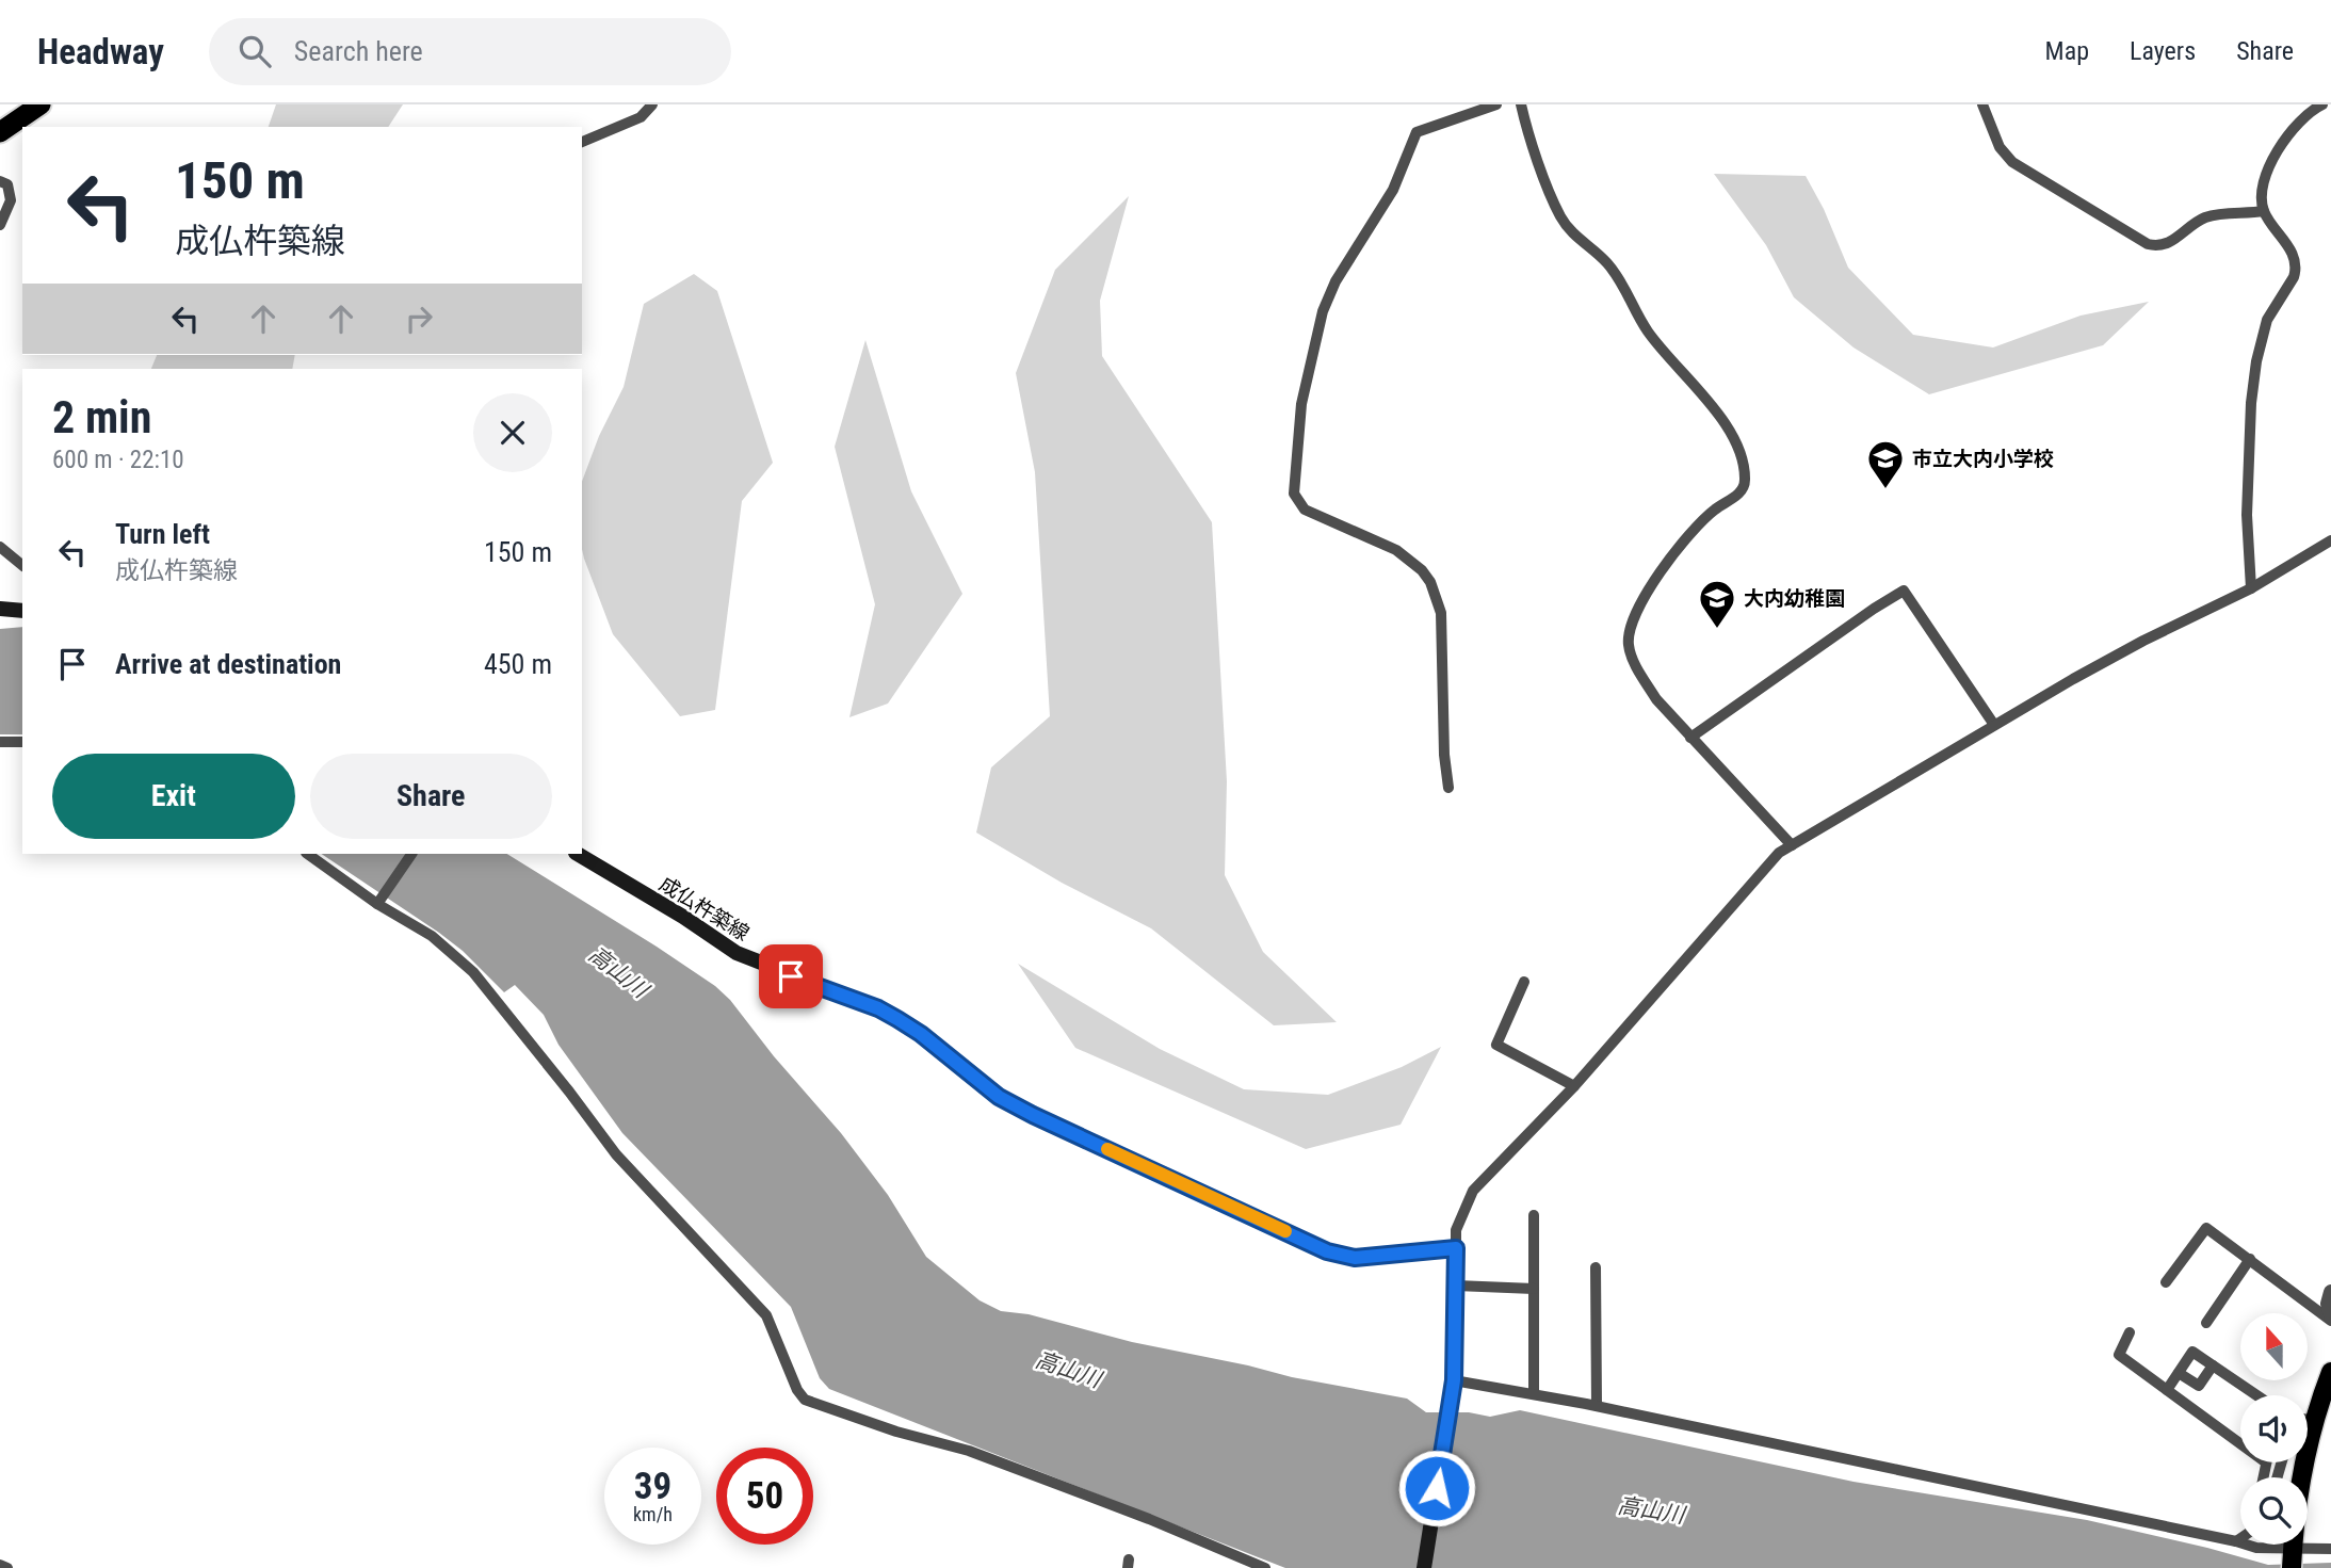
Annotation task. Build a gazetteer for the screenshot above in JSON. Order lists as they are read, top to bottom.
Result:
{
  "streets": {
    "main road": ["成仏杵築線"]
  },
  "water": ["高山川"],
  "places": {
    "school or university": ["市立大内小学校", "大内幼稚園"]
  },
  "north": "top",
  "page": {
    "header": "Headway",
    "search": "Search here",
    "nav": ["Map", "Layers", "Share"],
    "turn": ["150 m", "成仏杵築線"],
    "heading": ["2 min", "600 m · 22:10"],
    "list": [
      {
        "name": "Turn left",
        "note": "成仏杵築線",
        "value": "150 m"
      },
      {
        "name": "Arrive at destination",
        "value": "450 m"
      }
    ],
    "buttons": ["Exit", "Share"],
    "speed": "39 km/h",
    "limit": "50"
  }
}
